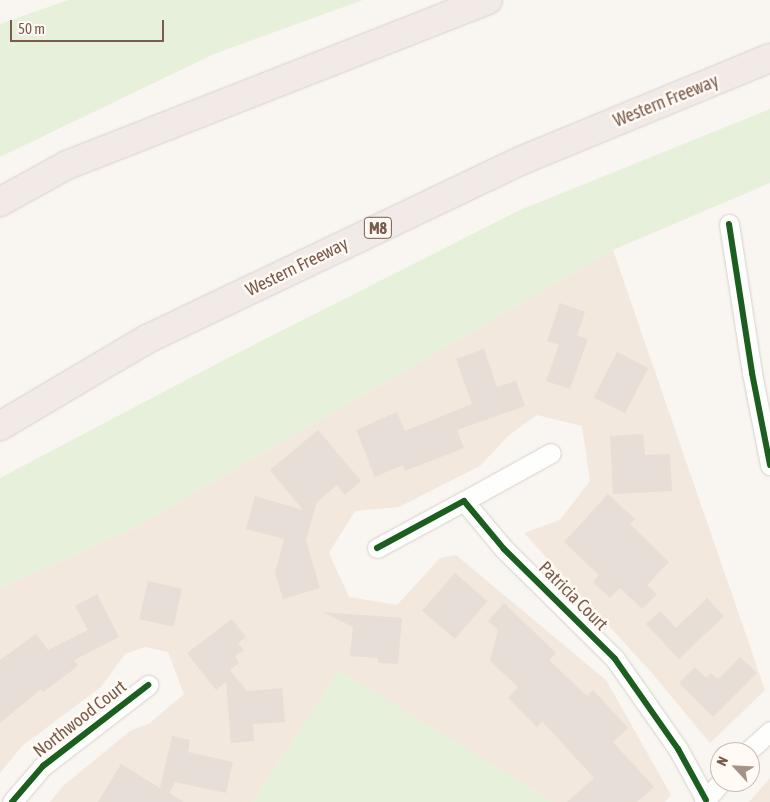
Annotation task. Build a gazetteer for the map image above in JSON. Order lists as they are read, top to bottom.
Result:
{
  "streets": {
    "highway": ["Western Freeway", "M8"],
    "street": ["Patricia Court", "Northwood Court"]
  },
  "scale_bar": "50 m",
  "north": "top left"
}
